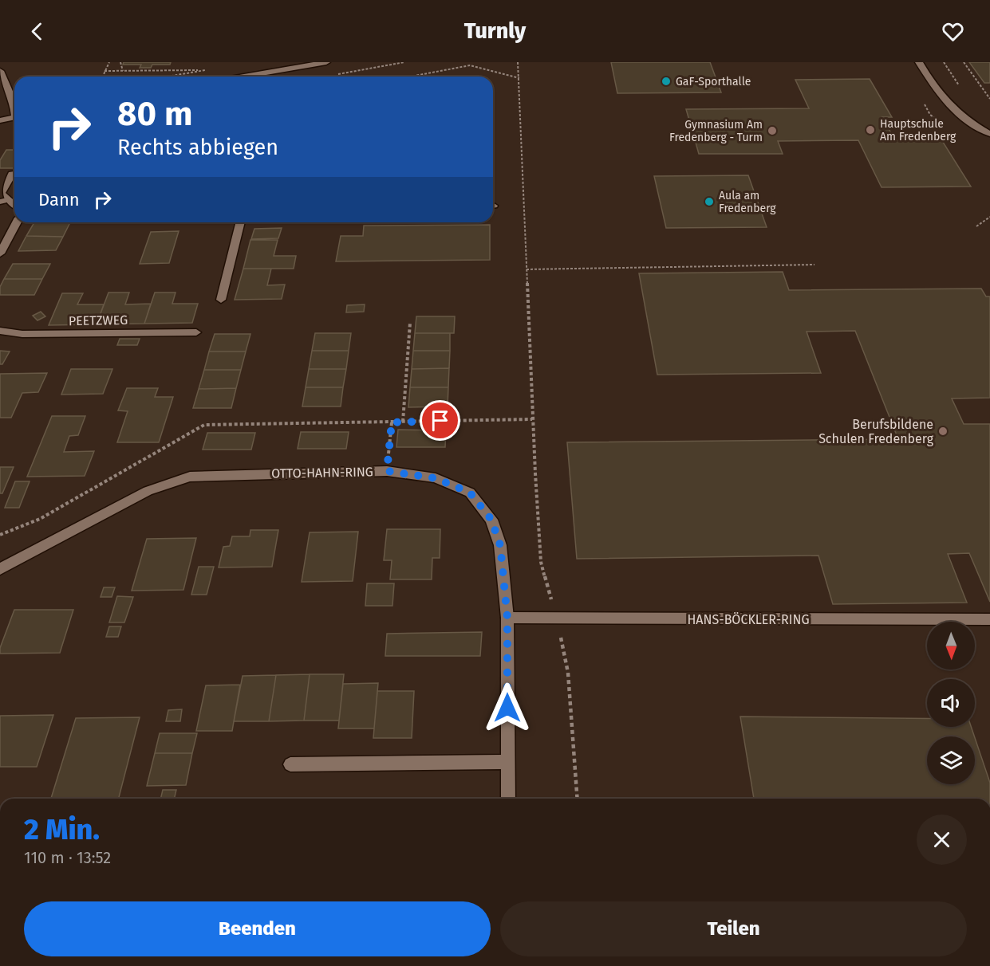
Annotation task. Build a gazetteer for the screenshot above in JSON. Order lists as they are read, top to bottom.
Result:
{
  "streets": {
    "street": ["PEETZWEG", "OTTO-HAHN-RING", "HANS-BÖCKLER-RING"]
  },
  "crossings": [
    ["OTTO-HAHN-RING", "HANS-BÖCKLER-RING"]
  ],
  "places": [
    "GaF-Sporthalle",
    "Hauptschule Am Fredenberg",
    "Gymnasium Am Fredenberg - Turm",
    "Aula am Fredenberg",
    "Berufsbildene Schulen Fredenberg"
  ],
  "north": "bottom",
  "page": {
    "header": "Turnly",
    "turn": ["80 m", "Rechts abbiegen"],
    "then": "Dann",
    "heading": ["2 Min.", "110 m · 13:52"],
    "buttons": ["Beenden", "Teilen"]
  }
}
